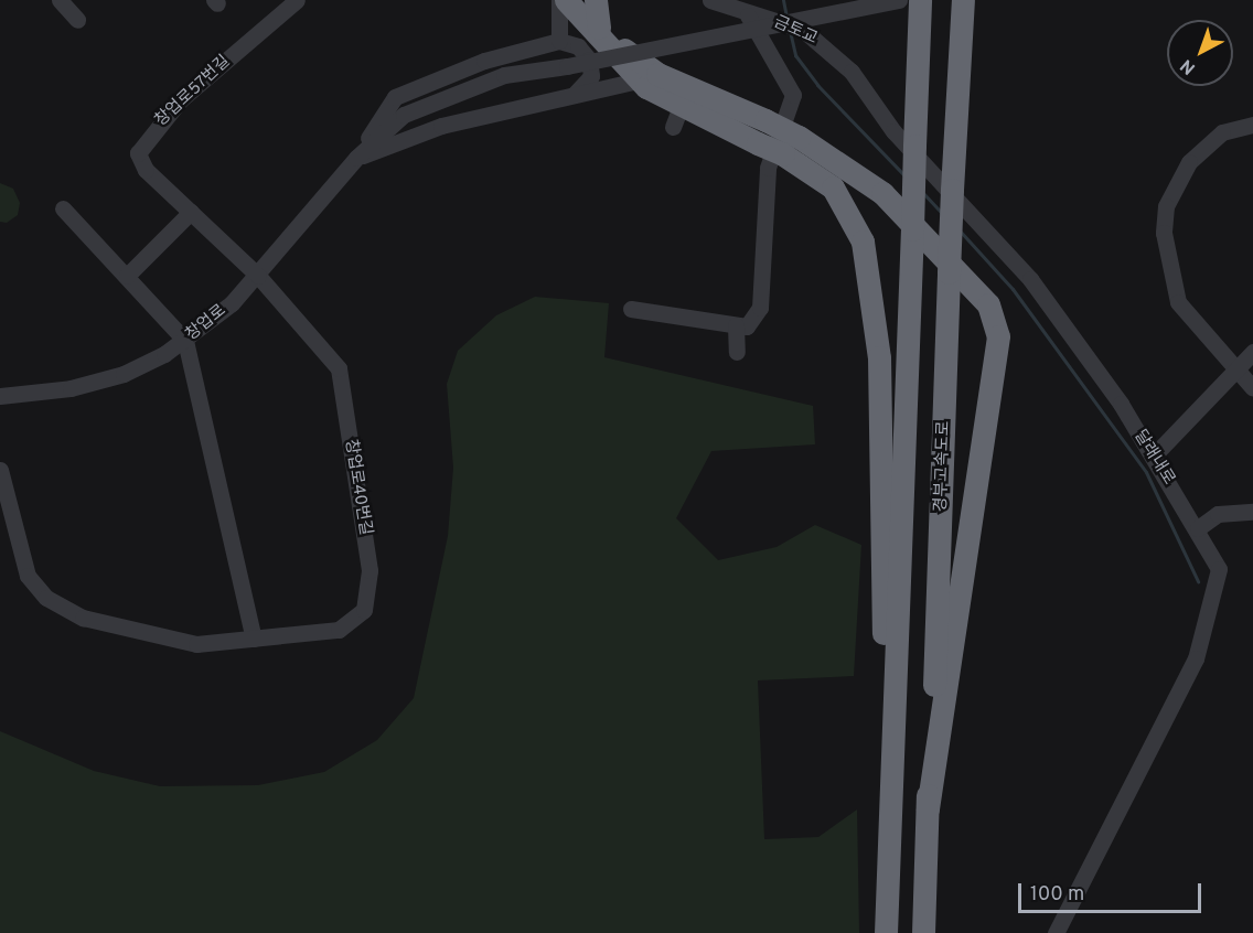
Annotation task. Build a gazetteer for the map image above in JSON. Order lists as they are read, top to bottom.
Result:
{
  "streets": {
    "highway": ["경부고속도로"],
    "street": [
      "금토교",
      "창업로57번길",
      "창업로",
      "달래내로",
      "창업로40번길"
    ]
  },
  "crossings": [
    ["금토교", "달래내로"],
    ["창업로57번길", "창업로"],
    ["창업로57번길", "창업로40번길"],
    ["창업로", "창업로40번길"]
  ],
  "scale_bar": "100 m",
  "north": "bottom left"
}
